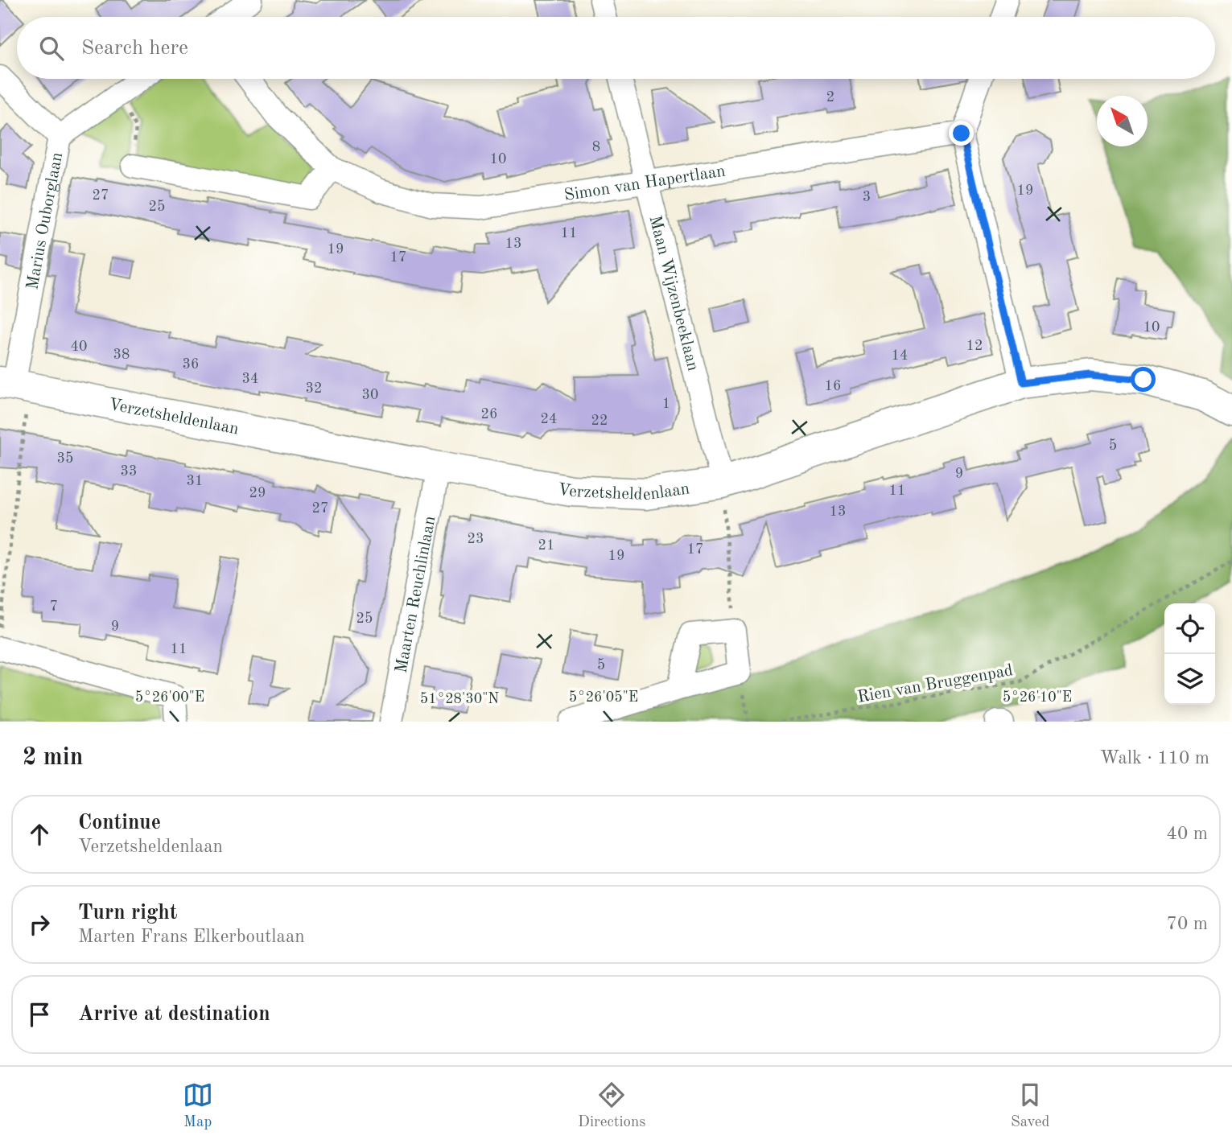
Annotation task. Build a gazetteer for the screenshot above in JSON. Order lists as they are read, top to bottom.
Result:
{
  "streets": {
    "street": [
      "Simon van Hapertlaan",
      "Marius Ouborglaan",
      "Maan Wijzenbeeklaan",
      "Verzetsheldenlaan",
      "Maarten Reuchlinlaan"
    ],
    "path": ["Rien van Bruggenpad"]
  },
  "crossings": [
    ["Simon van Hapertlaan", "Maan Wijzenbeeklaan"],
    ["Marius Ouborglaan", "Verzetsheldenlaan"],
    ["Maan Wijzenbeeklaan", "Verzetsheldenlaan"],
    ["Verzetsheldenlaan", "Maarten Reuchlinlaan"]
  ],
  "house_numbers": [
    "2",
    "8",
    "10",
    "19",
    "27",
    "3",
    "25",
    "11",
    "13",
    "19",
    "17",
    "10",
    "12",
    "40",
    "38",
    "14",
    "36",
    "34",
    "16",
    "32",
    "30",
    "1",
    "26",
    "24",
    "22",
    "5",
    "35",
    "33",
    "9",
    "31",
    "11",
    "29",
    "27",
    "13",
    "23",
    "21",
    "17",
    "19",
    "7",
    "25",
    "9",
    "11",
    "5"
  ],
  "north": "top left",
  "page": {
    "search": "Search here",
    "heading": ["2 min", "Walk · 110 m"],
    "list": [
      ["Continue", "Verzetsheldenlaan", "40 m"],
      ["Turn right", "Marten Frans Elkerboutlaan", "70 m"],
      "Arrive at destination"
    ],
    "nav": ["Map", "Directions", "Saved"]
  },
  "coordinates": [
    "5°26'00\"E",
    "5°26'05\"E",
    "5°26'10\"E",
    "51°28'30\"N"
  ]
}
